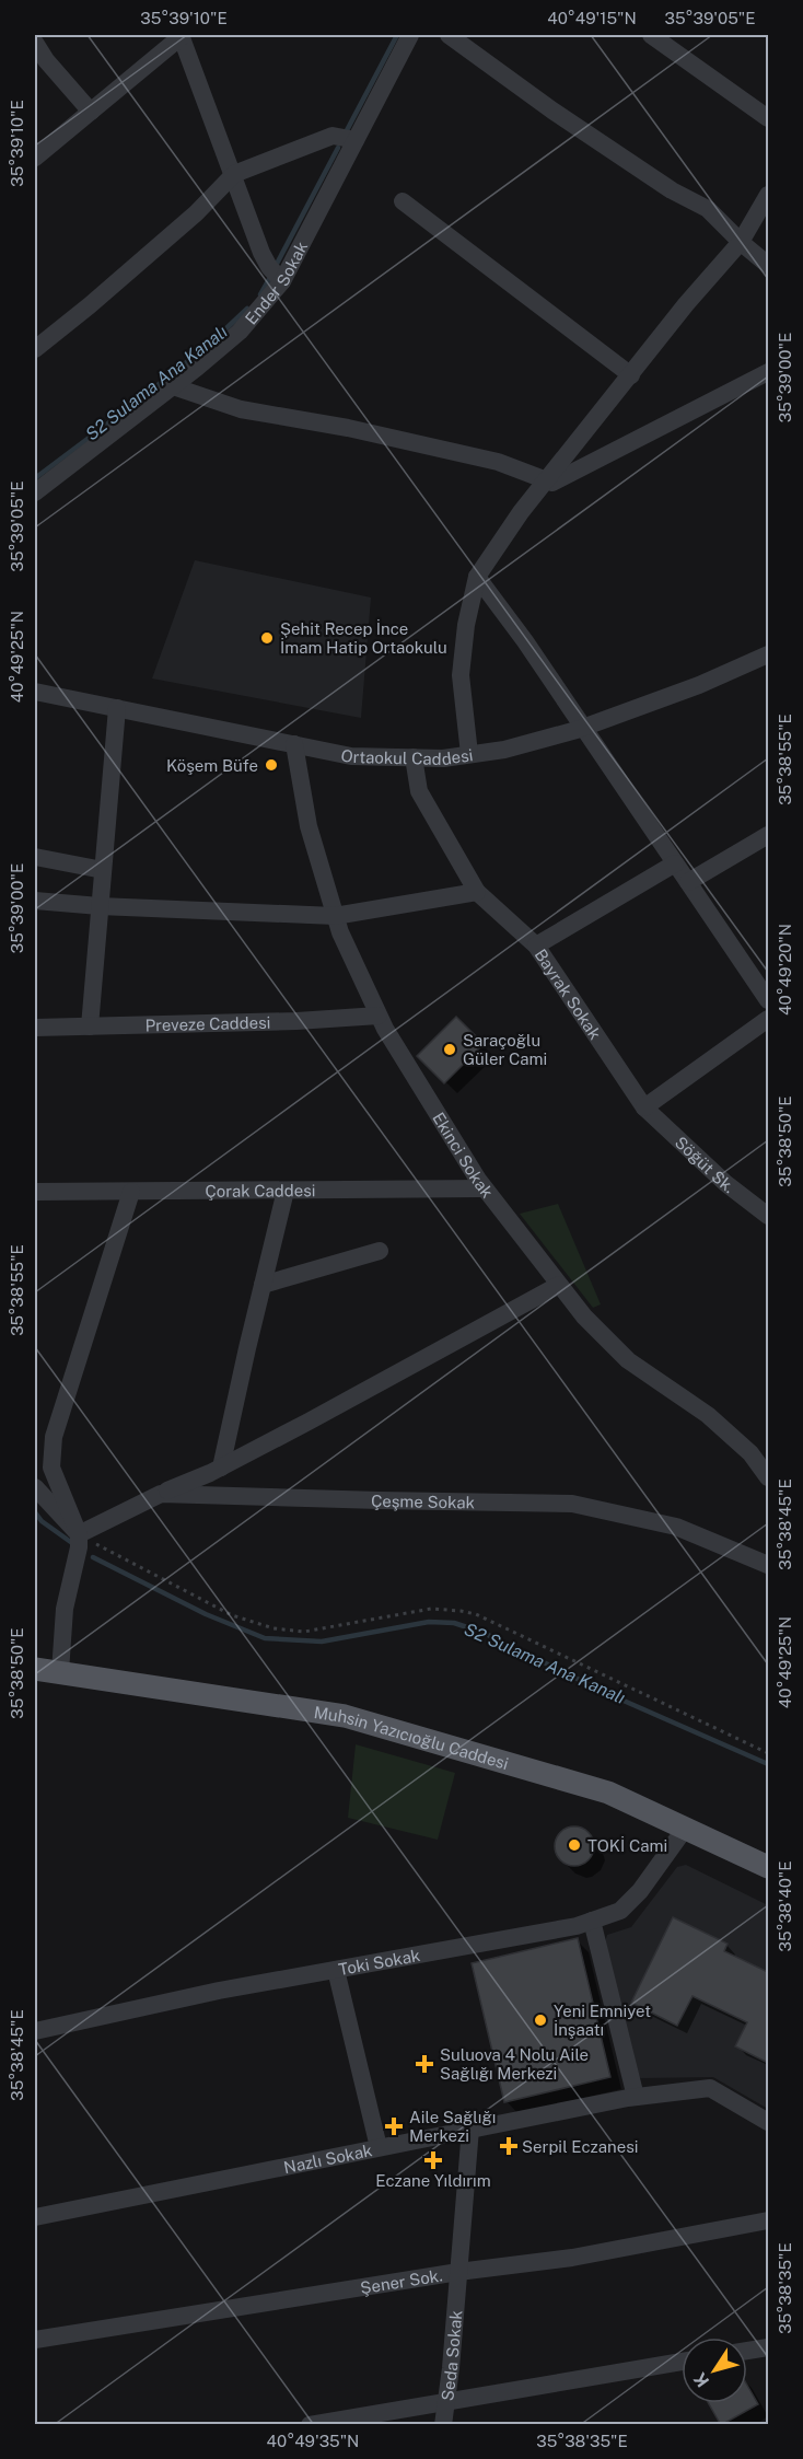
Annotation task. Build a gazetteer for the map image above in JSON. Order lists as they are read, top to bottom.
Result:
{
  "streets": {
    "main road": ["Muhsin Yazıcıoğlu Caddesi"],
    "street": [
      "Ender Sokak",
      "Ortaokul Caddesi",
      "Bayrak Sokak",
      "Preveze Caddesi",
      "Ekinci Sokak",
      "Söğüt Sk.",
      "Çorak Caddesi",
      "Çeşme Sokak",
      "Toki Sokak",
      "Nazlı Sokak",
      "Şener Sok.",
      "Seda Sokak"
    ]
  },
  "crossings": [
    ["Ortaokul Caddesi", "Bayrak Sokak"],
    ["Ortaokul Caddesi", "Ekinci Sokak"],
    ["Bayrak Sokak", "Söğüt Sk."],
    ["Preveze Caddesi", "Ekinci Sokak"],
    ["Ekinci Sokak", "Çorak Caddesi"],
    ["Muhsin Yazıcıoğlu Caddesi", "Toki Sokak"],
    ["Nazlı Sokak", "Seda Sokak"],
    ["Şener Sok.", "Seda Sokak"]
  ],
  "water": ["S2 Sulama Ana Kanalı"],
  "places": {
    "other": [
      "Şehit Recep İnce İmam Hatip Ortaokulu",
      "Köşem Büfe",
      "Saraçoğlu Güler Cami",
      "TOKİ Cami",
      "Yeni Emniyet İnşaatı"
    ],
    "health": [
      "Suluova 4 Nolu Aile Sağlığı Merkezi",
      "Aile Sağlığı Merkezi",
      "Serpil Eczanesi",
      "Eczane Yıldırım"
    ]
  },
  "north": "bottom left",
  "coordinates": [
    "35°39'10\"E",
    "40°49'15\"N",
    "35°39'05\"E",
    "35°39'00\"E",
    "40°49'25\"N",
    "35°38'55\"E",
    "40°49'20\"N",
    "35°38'50\"E",
    "35°38'45\"E",
    "35°38'40\"E",
    "35°38'35\"E",
    "40°49'35\"N"
  ]
}
